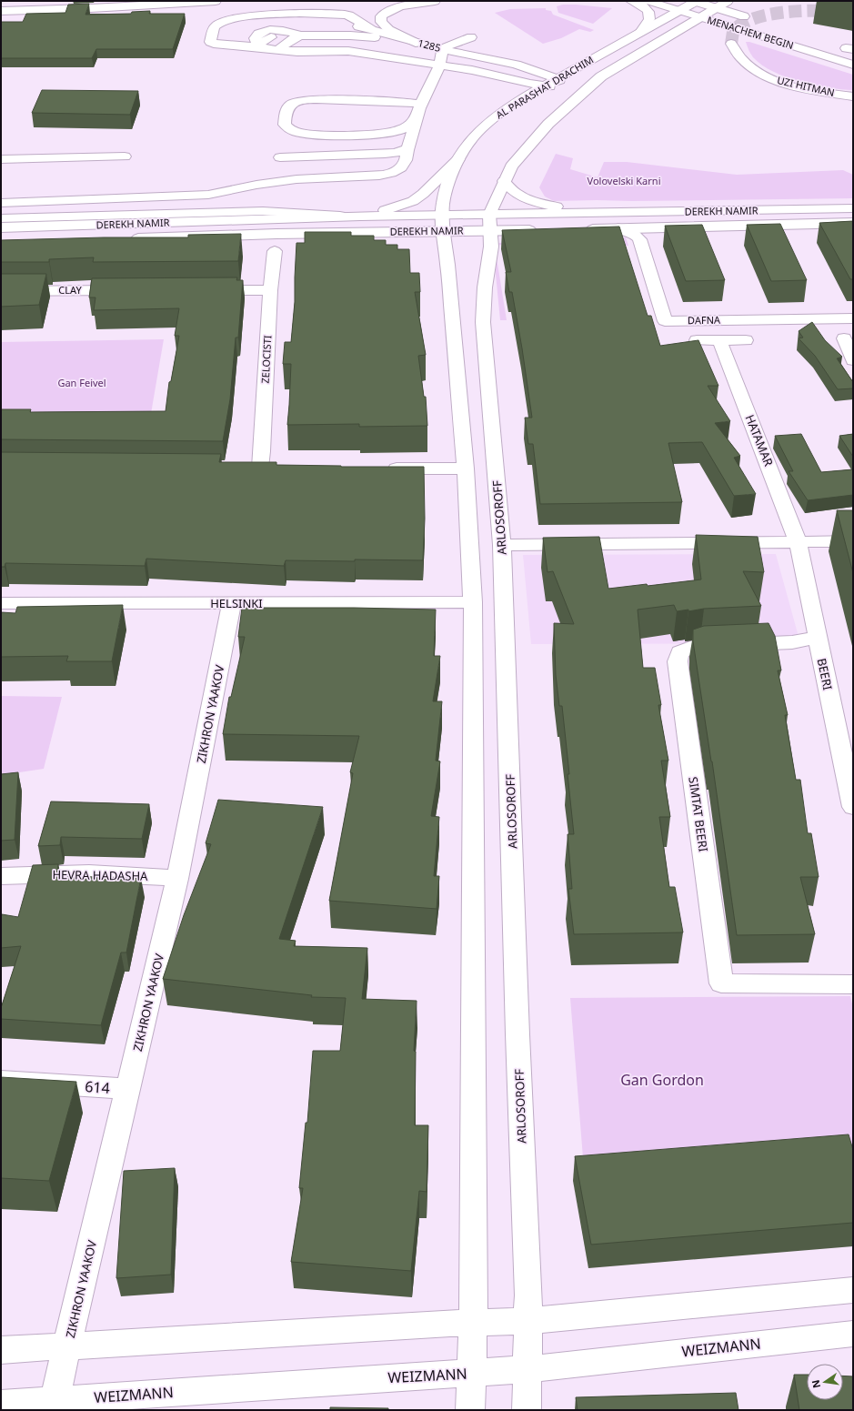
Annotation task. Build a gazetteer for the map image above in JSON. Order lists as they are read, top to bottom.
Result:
{
  "streets": {
    "main road": [
      "MENACHEM BEGIN",
      "1285",
      "UZI HITMAN",
      "AL PARASHAT DRACHIM",
      "DEREKH NAMIR",
      "CLAY",
      "DAFNA",
      "ZELOCISTI",
      "HATAMAR",
      "ARLOSOROFF",
      "HELSINKI",
      "BEERI",
      "ZIKHRON YAAKOV",
      "SIMTAT BEERI",
      "HEVRA HADASHA",
      "614",
      "WEIZMANN"
    ]
  },
  "crossings": [
    ["MENACHEM BEGIN", "AL PARASHAT DRACHIM"],
    ["1285", "AL PARASHAT DRACHIM"],
    ["AL PARASHAT DRACHIM", "DEREKH NAMIR"],
    ["AL PARASHAT DRACHIM", "ARLOSOROFF"],
    ["DEREKH NAMIR", "DAFNA"],
    ["DEREKH NAMIR", "ARLOSOROFF"],
    ["HATAMAR", "BEERI"],
    ["ARLOSOROFF", "WEIZMANN"],
    ["HELSINKI", "ZIKHRON YAAKOV"],
    ["BEERI", "SIMTAT BEERI"],
    ["ZIKHRON YAAKOV", "HEVRA HADASHA"],
    ["ZIKHRON YAAKOV", "614"],
    ["ZIKHRON YAAKOV", "WEIZMANN"]
  ],
  "parks": ["Volovelski Karni", "Gan Feivel", "Gan Gordon"],
  "north": "left"
}
